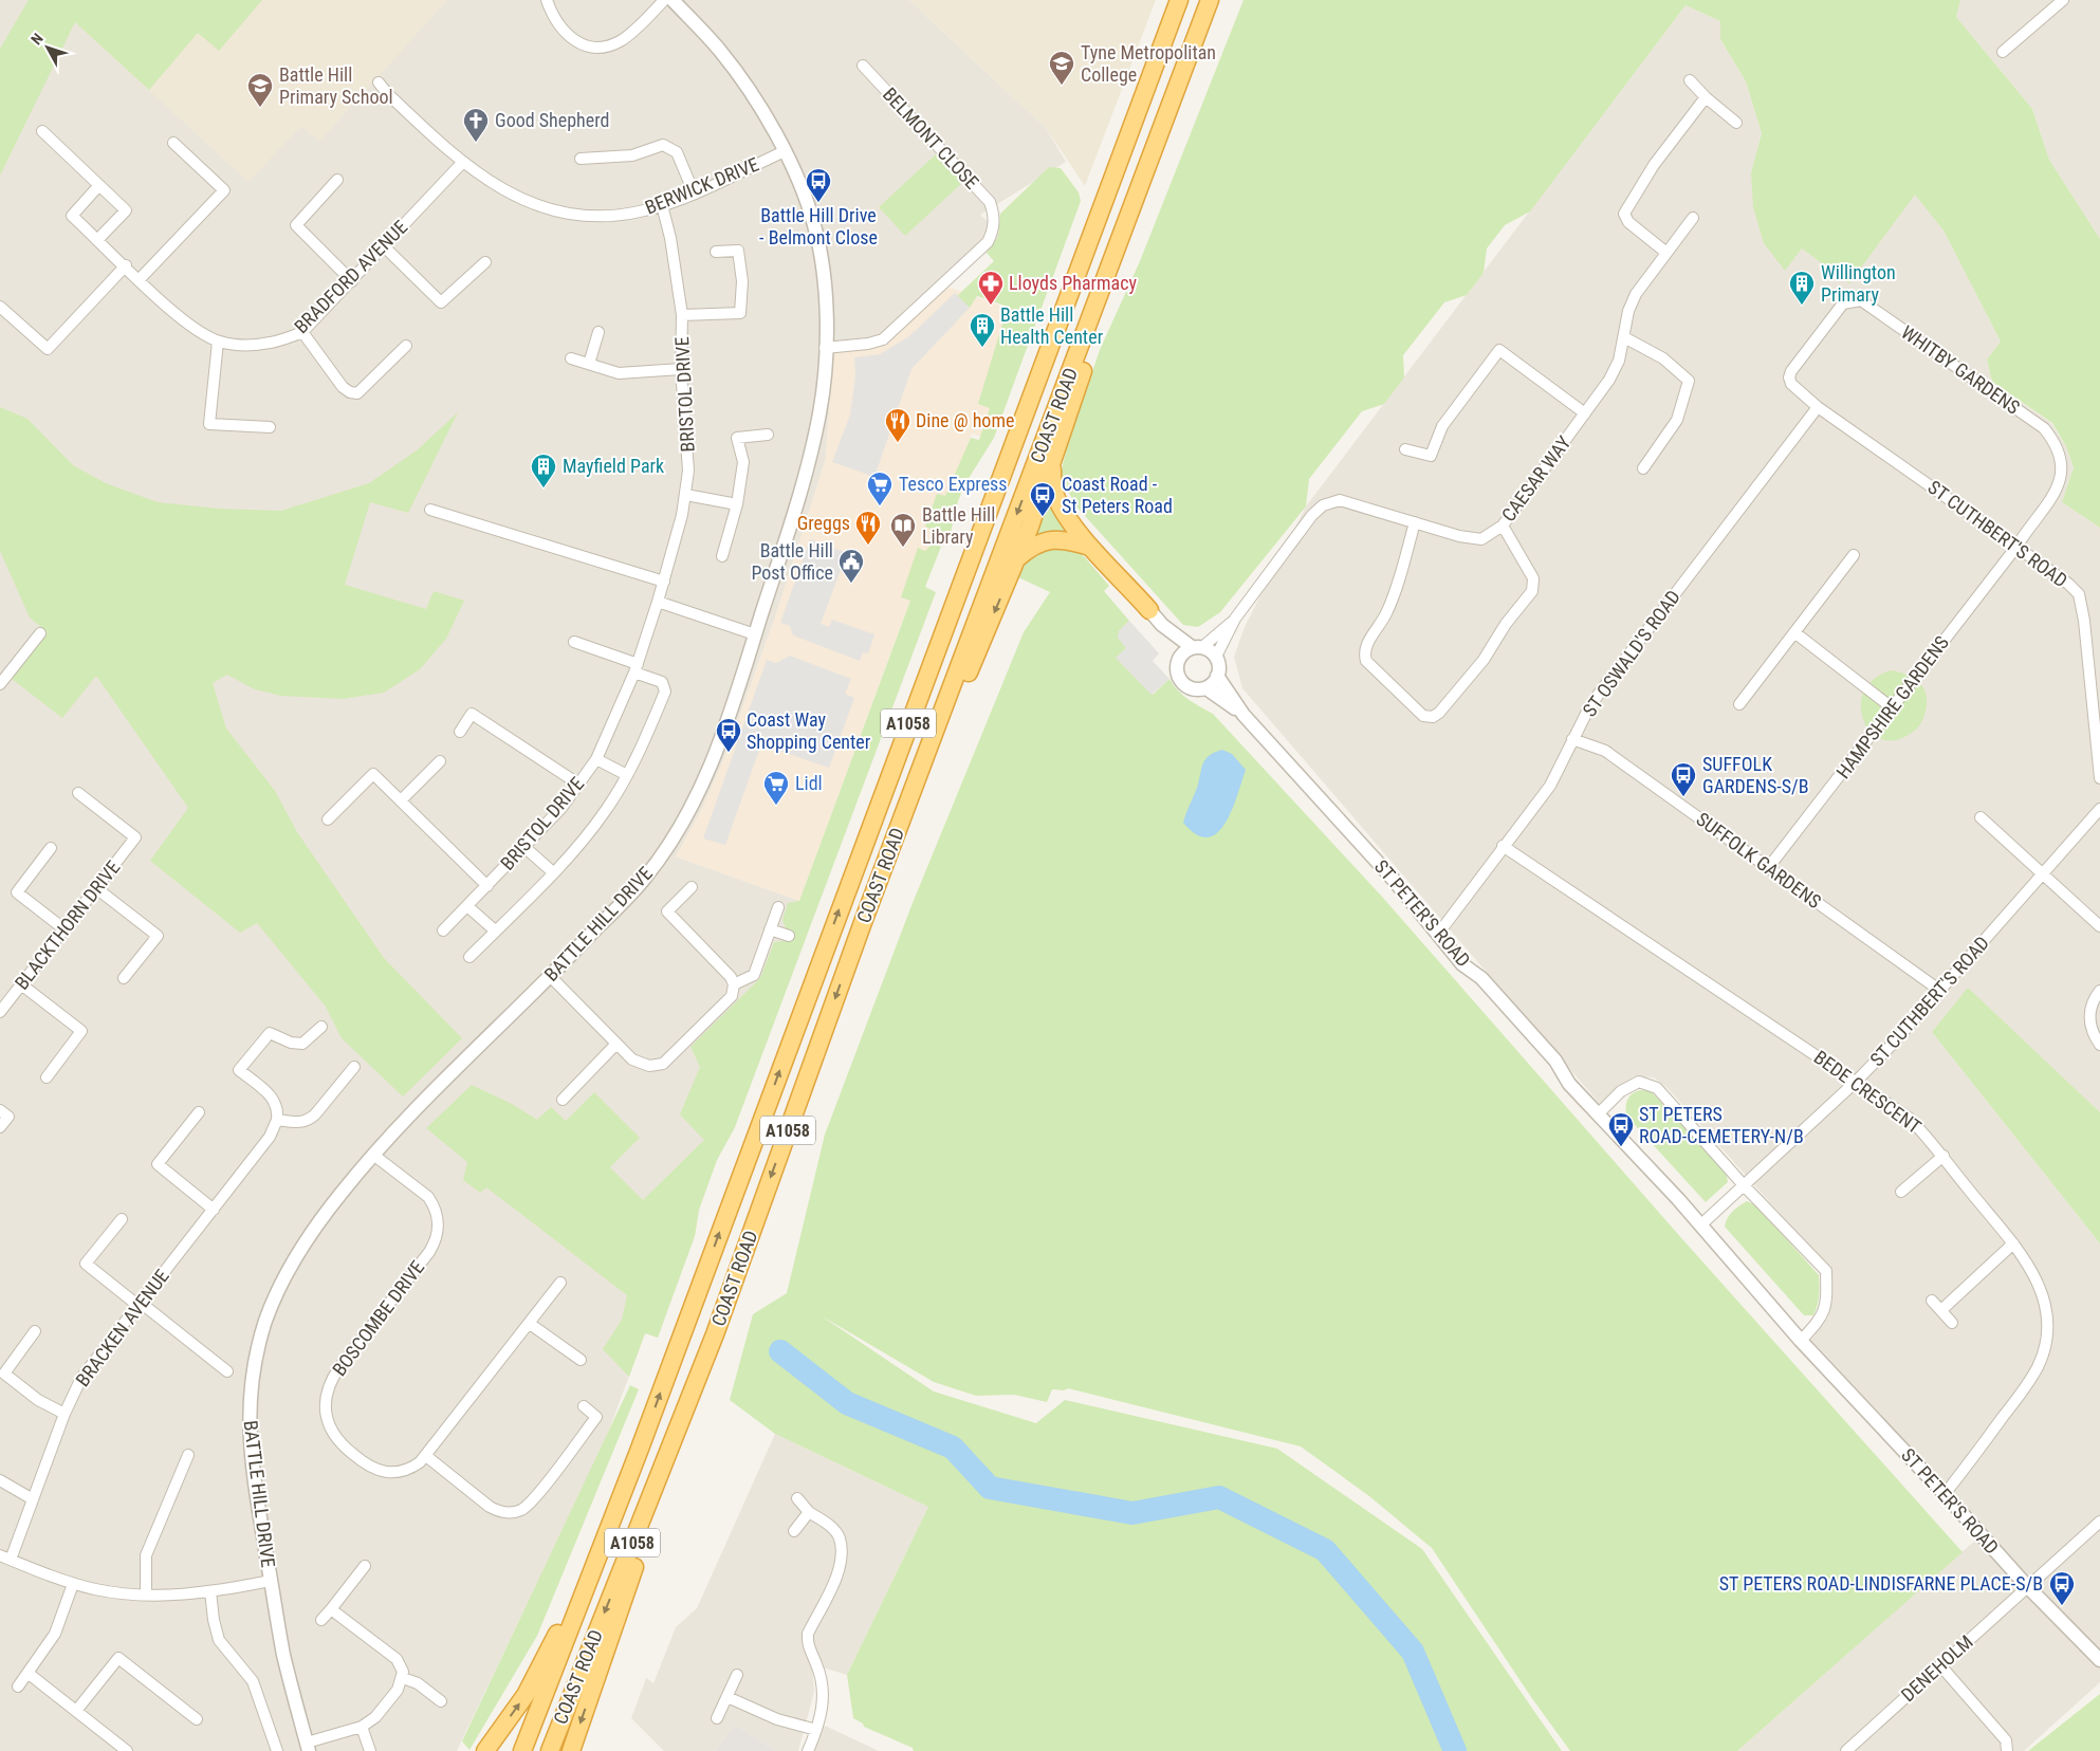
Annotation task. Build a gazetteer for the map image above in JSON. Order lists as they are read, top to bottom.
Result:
{
  "streets": {
    "highway": ["COAST ROAD", "A1058"],
    "street": [
      "BELMONT CLOSE",
      "BERWICK DRIVE",
      "BRADFORD AVENUE",
      "WHITBY GARDENS",
      "BRISTOL DRIVE",
      "CAESAR WAY",
      "ST CUTHBERT'S ROAD",
      "ST OSWALD'S ROAD",
      "HAMPSHIRE GARDENS",
      "SUFFOLK GARDENS",
      "ST PETER'S ROAD",
      "BATTLE HILL DRIVE",
      "BLACKTHORN DRIVE",
      "BEDE CRESCENT",
      "BOSCOMBE DRIVE",
      "BRACKEN AVENUE",
      "DENEHOLM"
    ]
  },
  "crossings": [
    ["BELMONT CLOSE", "BATTLE HILL DRIVE"],
    ["BERWICK DRIVE", "BRADFORD AVENUE"],
    ["BERWICK DRIVE", "BRISTOL DRIVE"],
    ["BERWICK DRIVE", "BATTLE HILL DRIVE"],
    ["WHITBY GARDENS", "ST CUTHBERT'S ROAD"],
    ["WHITBY GARDENS", "HAMPSHIRE GARDENS"],
    ["CAESAR WAY", "ST PETER'S ROAD"],
    ["ST CUTHBERT'S ROAD", "ST OSWALD'S ROAD"],
    ["ST CUTHBERT'S ROAD", "HAMPSHIRE GARDENS"],
    ["ST CUTHBERT'S ROAD", "SUFFOLK GARDENS"],
    ["ST CUTHBERT'S ROAD", "ST PETER'S ROAD"],
    ["ST CUTHBERT'S ROAD", "BEDE CRESCENT"],
    ["ST OSWALD'S ROAD", "SUFFOLK GARDENS"],
    ["ST OSWALD'S ROAD", "ST PETER'S ROAD"],
    ["ST OSWALD'S ROAD", "BEDE CRESCENT"],
    ["HAMPSHIRE GARDENS", "SUFFOLK GARDENS"],
    ["ST PETER'S ROAD", "BEDE CRESCENT"],
    ["ST PETER'S ROAD", "DENEHOLM"],
    ["BATTLE HILL DRIVE", "BOSCOMBE DRIVE"]
  ],
  "places": {
    "school or university": ["Tyne Metropolitan College", "Battle Hill Primary School"],
    "church": ["Good Shepherd"],
    "bus stop": [
      "Battle Hill Drive - Belmont Close",
      "Coast Road - St Peters Road",
      "Coast Way Shopping Center",
      "SUFFOLK GARDENS-S/B",
      "ST PETERS ROAD-CEMETERY-N/B",
      "ST PETERS ROAD-LINDISFARNE PLACE-S/B"
    ],
    "pharmacy": ["Lloyds Pharmacy"],
    "building": ["Willington Primary", "Battle Hill Health Center", "Mayfield Park"],
    "restaurant": ["Dine @ home", "Greggs"],
    "supermarket": ["Tesco Express", "Lidl"],
    "library": ["Battle Hill Library"],
    "public building": ["Battle Hill Post Office"]
  },
  "north": "top left"
}
